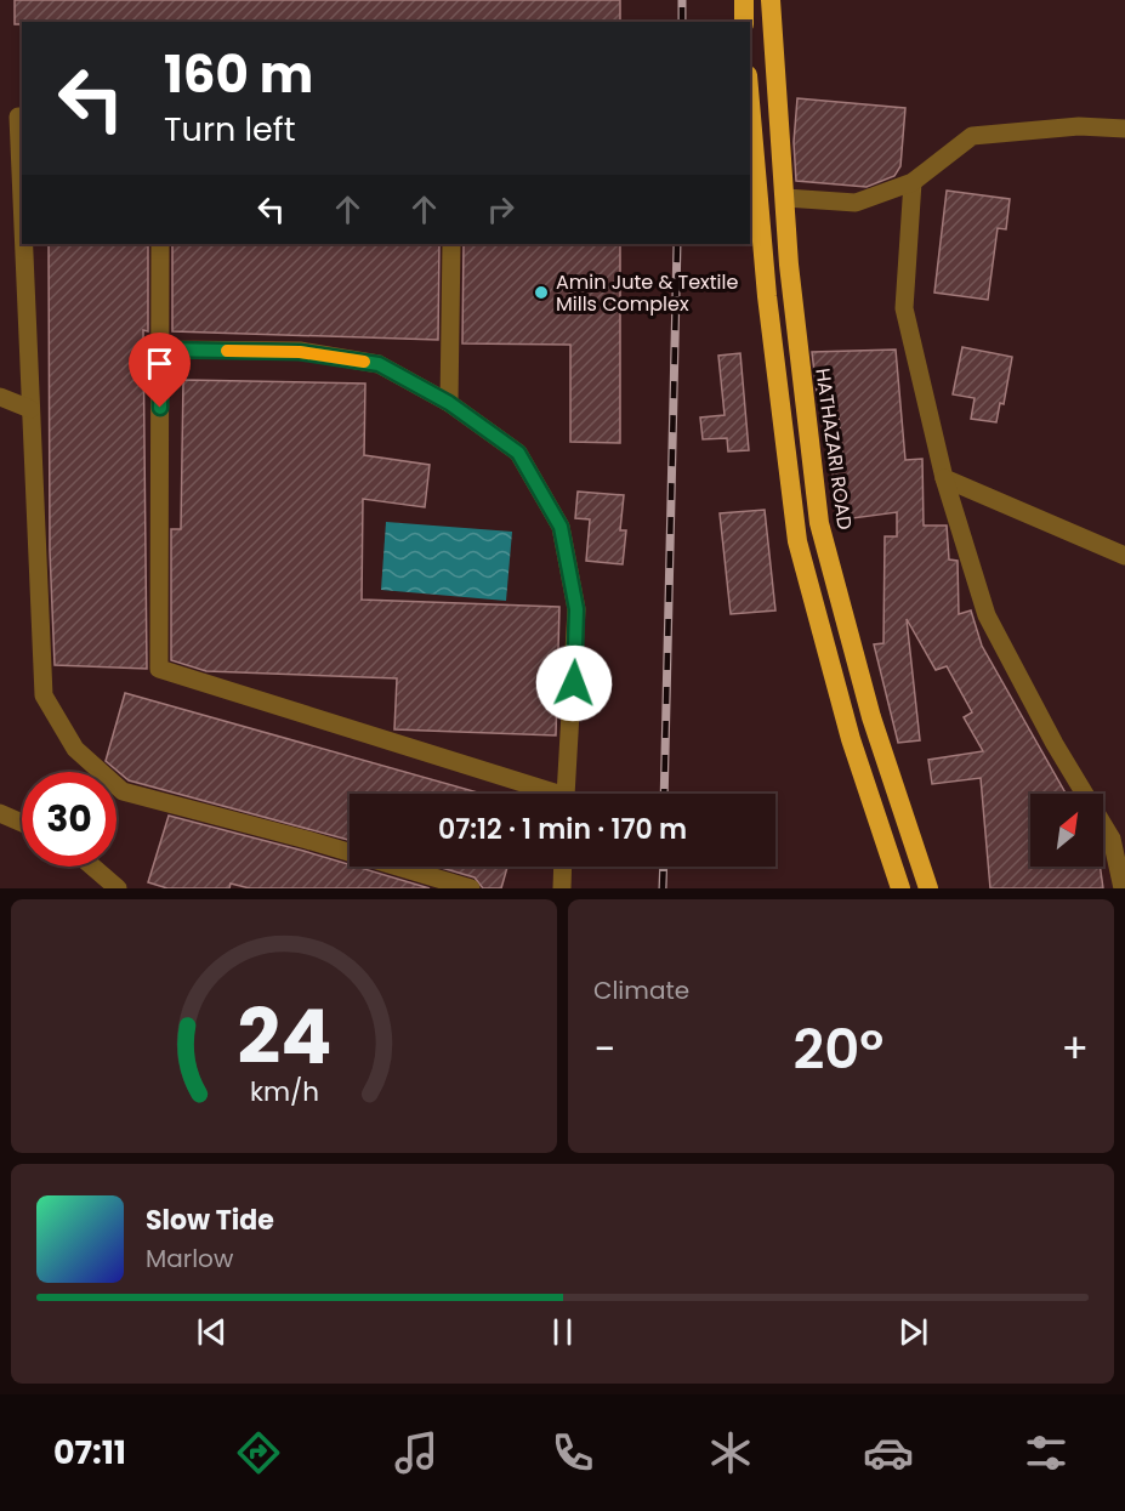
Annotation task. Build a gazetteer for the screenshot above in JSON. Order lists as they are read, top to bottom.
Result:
{
  "streets": {
    "highway": ["HATHAZARI ROAD"]
  },
  "places": ["Amin Jute & Textile Mills Complex"],
  "north": "top right",
  "page": {
    "turn": ["160 m", "Turn left"],
    "limit": "30",
    "trip": "07:12 · 1 min · 170 m",
    "tile": "Climate",
    "heat": ["−", "20°", "+"],
    "song": ["Slow Tide", "Marlow"],
    "tabs": "07:11",
    "gauge": ["24", "km/h"]
  }
}
